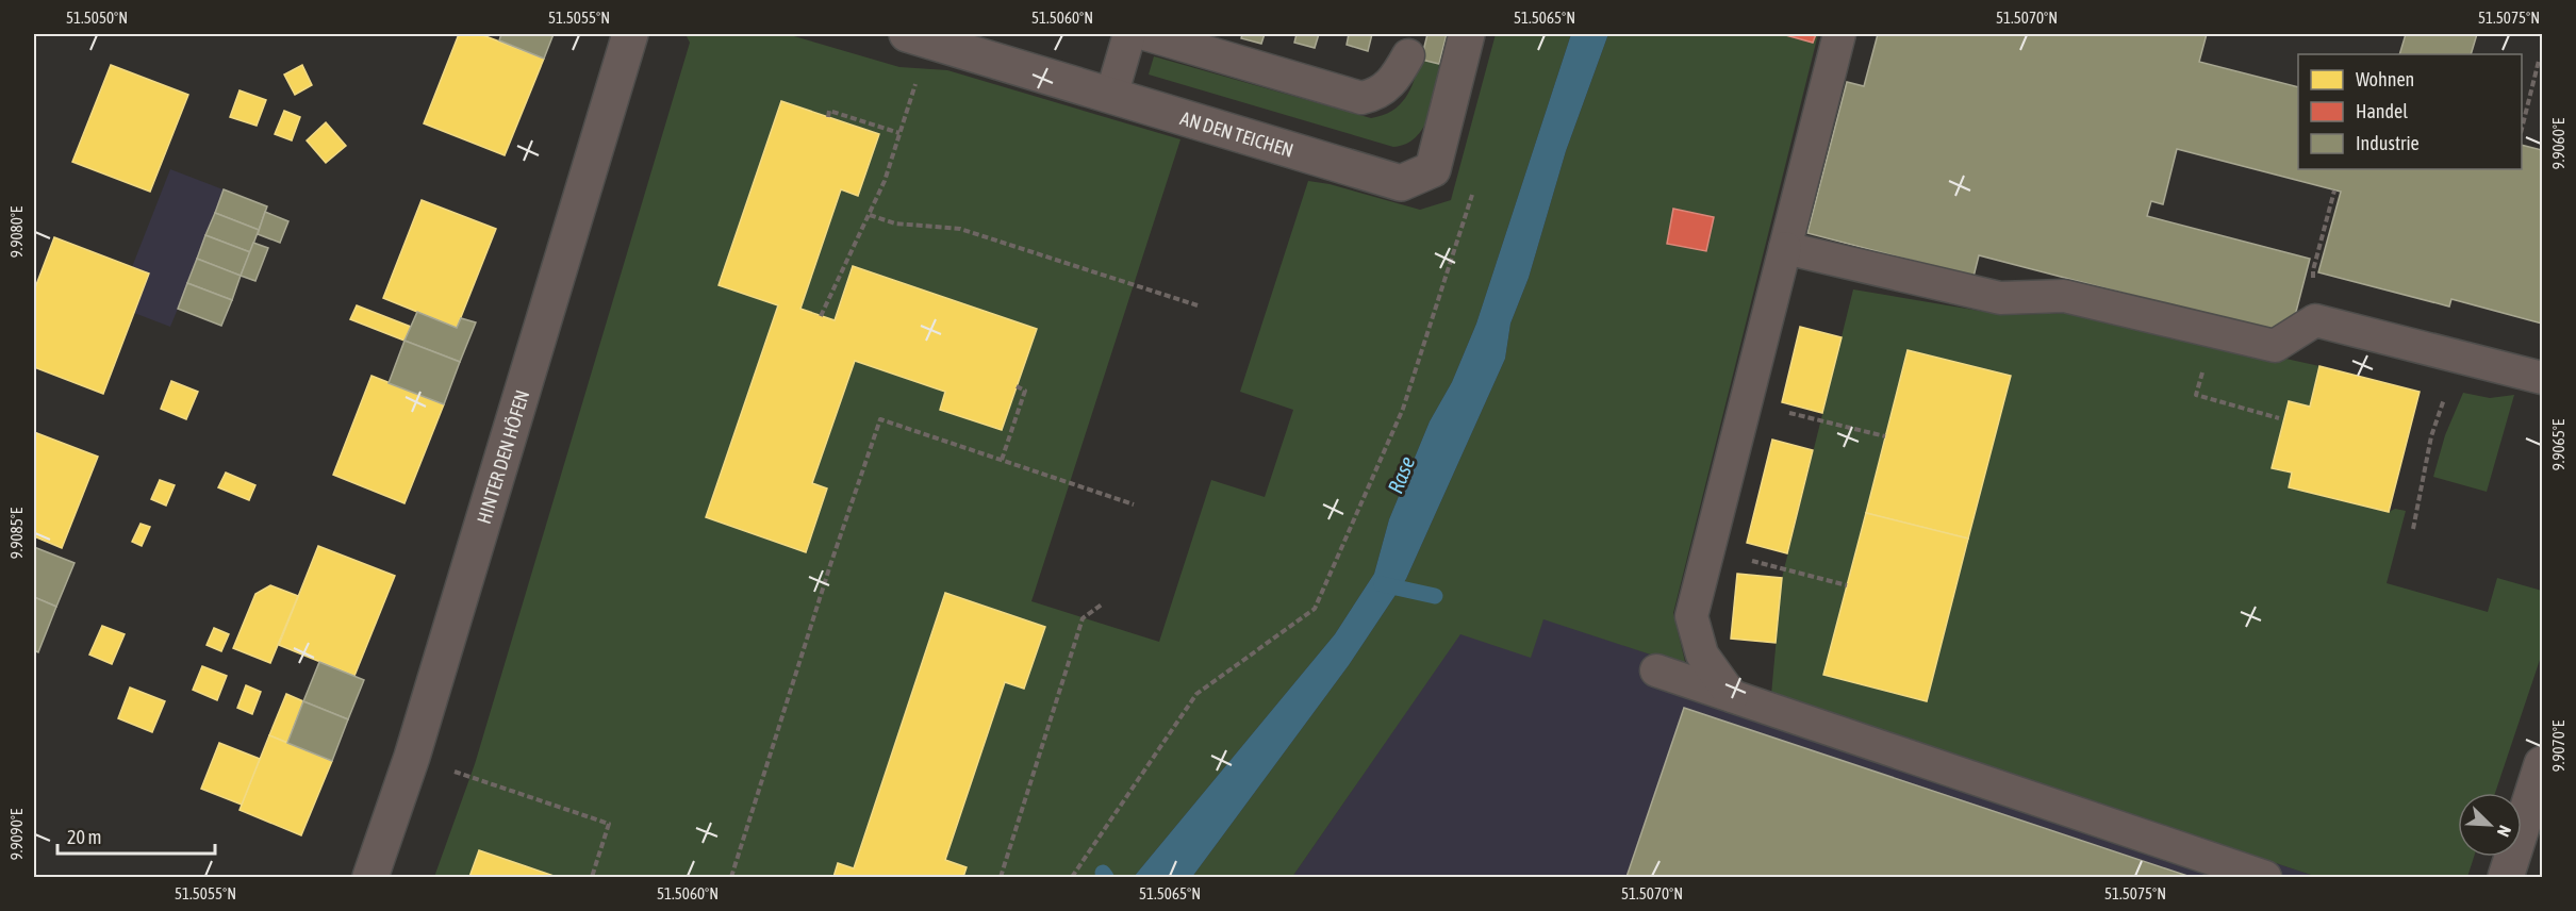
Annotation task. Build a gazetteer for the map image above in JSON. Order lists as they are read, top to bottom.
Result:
{
  "streets": {
    "street": ["AN DEN TEICHEN", "HINTER DEN HÖFEN"]
  },
  "water": ["Rase"],
  "legend": ["Wohnen", "Handel", "Industrie"],
  "scale_bar": "20 m",
  "north": "bottom right",
  "coordinates": [
    "51.5050°N",
    "51.5055°N",
    "51.5060°N",
    "51.5065°N",
    "51.5070°N",
    "51.5075°N",
    "9.9060°E",
    "9.9080°E",
    "9.9065°E",
    "9.9085°E",
    "9.9070°E",
    "9.9090°E"
  ]
}
